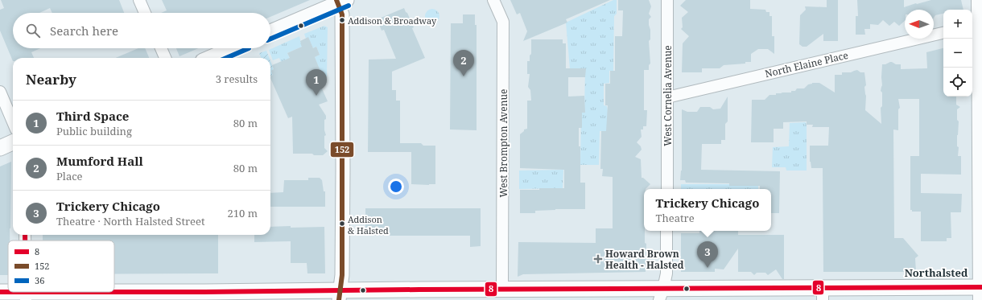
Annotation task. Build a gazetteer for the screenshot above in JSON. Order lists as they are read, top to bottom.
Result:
{
  "streets": {
    "street": ["North Elaine Place", "West Cornelia Avenue", "West Brompton Avenue"]
  },
  "crossings": [
    ["North Elaine Place", "West Cornelia Avenue"]
  ],
  "districts": ["Northalsted"],
  "places": {
    "other": ["Addison & Broadway", "Addison & Halsted"],
    "health": ["Howard Brown Health - Halsted"]
  },
  "lines": ["transit line 152", "transit line 36", "transit line 8"],
  "legend": ["8", "152", "36"],
  "north": "left",
  "page": {
    "map_buttons": ["+", "−"],
    "search": "Search here",
    "pins": ["2", "1", "3"],
    "heading": ["Nearby", "3 results"],
    "list": [
      {
        "mark": "1",
        "name": "Third Space",
        "note": "Public building",
        "value": "80 m"
      },
      {
        "mark": "2",
        "name": "Mumford Hall",
        "note": "Place",
        "value": "80 m"
      },
      {
        "mark": "3",
        "name": "Trickery Chicago",
        "note": "Theatre · North Halsted Street",
        "value": "210 m"
      }
    ],
    "popup": ["Trickery Chicago", "Theatre"]
  }
}
